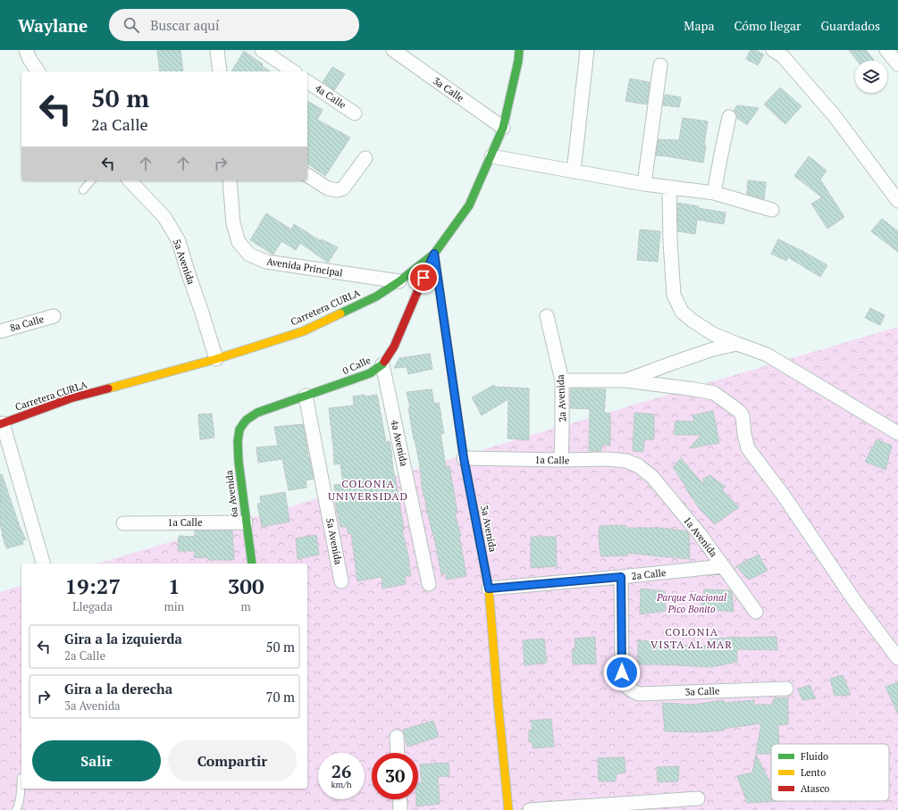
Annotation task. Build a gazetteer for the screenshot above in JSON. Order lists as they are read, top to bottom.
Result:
{
  "streets": {
    "street": [
      "3a Calle",
      "4a Calle",
      "5a Avenida",
      "Avenida Principal",
      "Carretera CURLA",
      "8a Calle",
      "0 Calle",
      "2a Avenida",
      "4a Avenida",
      "1a Calle",
      "6a Avenida",
      "3a Avenida",
      "1a Avenida",
      "2a Calle"
    ]
  },
  "crossings": [
    ["3a Calle", "Carretera CURLA"],
    ["3a Calle", "2a Calle"],
    ["5a Avenida", "Carretera CURLA"],
    ["5a Avenida", "0 Calle"],
    ["Avenida Principal", "Carretera CURLA"],
    ["Carretera CURLA", "0 Calle"],
    ["Carretera CURLA", "3a Avenida"],
    ["0 Calle", "4a Avenida"],
    ["0 Calle", "6a Avenida"],
    ["0 Calle", "3a Avenida"],
    ["2a Avenida", "1a Calle"],
    ["1a Calle", "6a Avenida"],
    ["1a Calle", "3a Avenida"],
    ["1a Calle", "1a Avenida"],
    ["3a Avenida", "2a Calle"],
    ["1a Avenida", "2a Calle"]
  ],
  "districts": ["COLONIA UNIVERSIDAD", "COLONIA VISTA AL MAR"],
  "parks": ["Parque Nacional Pico Bonito"],
  "legend": ["Fluido", "Lento", "Atasco"],
  "page": {
    "header": "Waylane",
    "search": "Buscar aquí",
    "nav": ["Mapa", "Cómo llegar", "Guardados"],
    "turn": ["50 m", "2a Calle"],
    "eta": [
      "19:27",
      "Llegada",
      "1",
      "min",
      "300",
      "m"
    ],
    "list": [
      {
        "name": "Gira a la izquierda",
        "note": "2a Calle",
        "value": "50 m"
      },
      {
        "name": "Gira a la derecha",
        "note": "3a Avenida",
        "value": "70 m"
      }
    ],
    "buttons": ["Salir", "Compartir"],
    "speed": "26 km/h",
    "limit": "30"
  }
}
